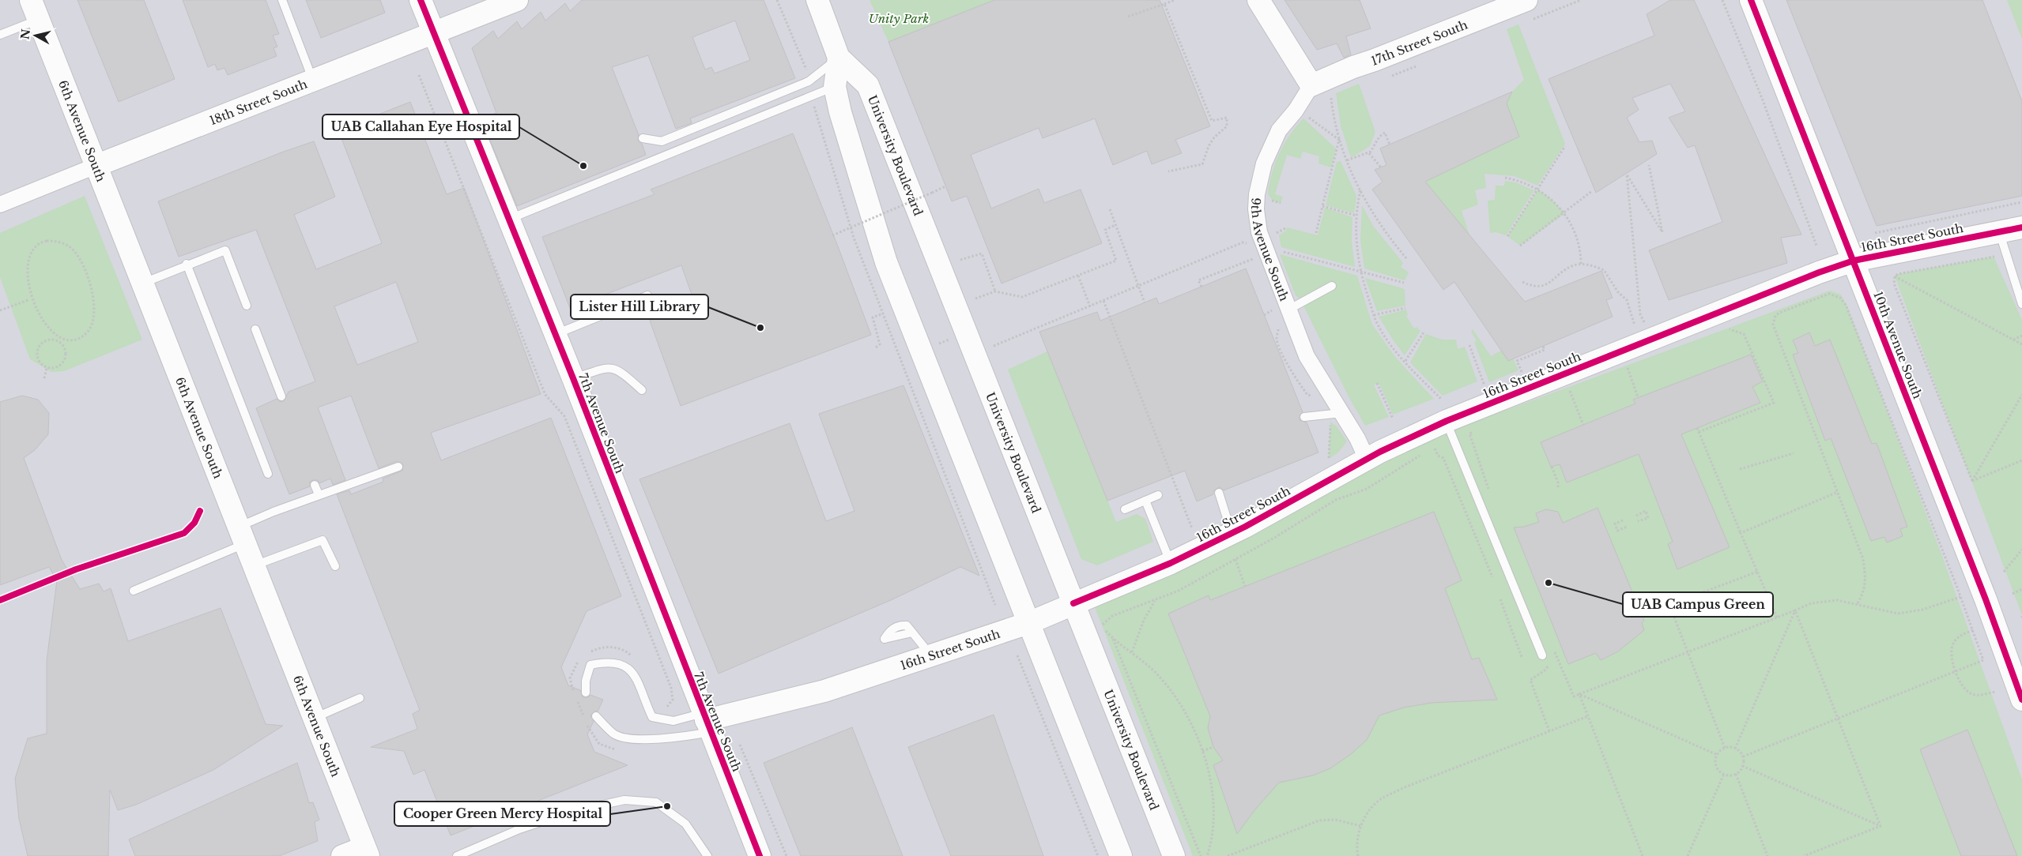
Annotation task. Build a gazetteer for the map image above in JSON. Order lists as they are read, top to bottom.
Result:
{
  "streets": {
    "street": [
      "17th Street South",
      "18th Street South",
      "6th Avenue South",
      "University Boulevard",
      "16th Street South",
      "9th Avenue South",
      "10th Avenue South",
      "7th Avenue South"
    ]
  },
  "crossings": [
    ["17th Street South", "9th Avenue South"],
    ["18th Street South", "6th Avenue South"],
    ["18th Street South", "7th Avenue South"],
    ["University Boulevard", "16th Street South"],
    ["16th Street South", "9th Avenue South"],
    ["16th Street South", "10th Avenue South"],
    ["16th Street South", "7th Avenue South"]
  ],
  "parks": ["Unity Park"],
  "places": [
    "UAB Callahan Eye Hospital",
    "Lister Hill Library",
    "UAB Campus Green",
    "Cooper Green Mercy Hospital"
  ],
  "north": "left"
}
